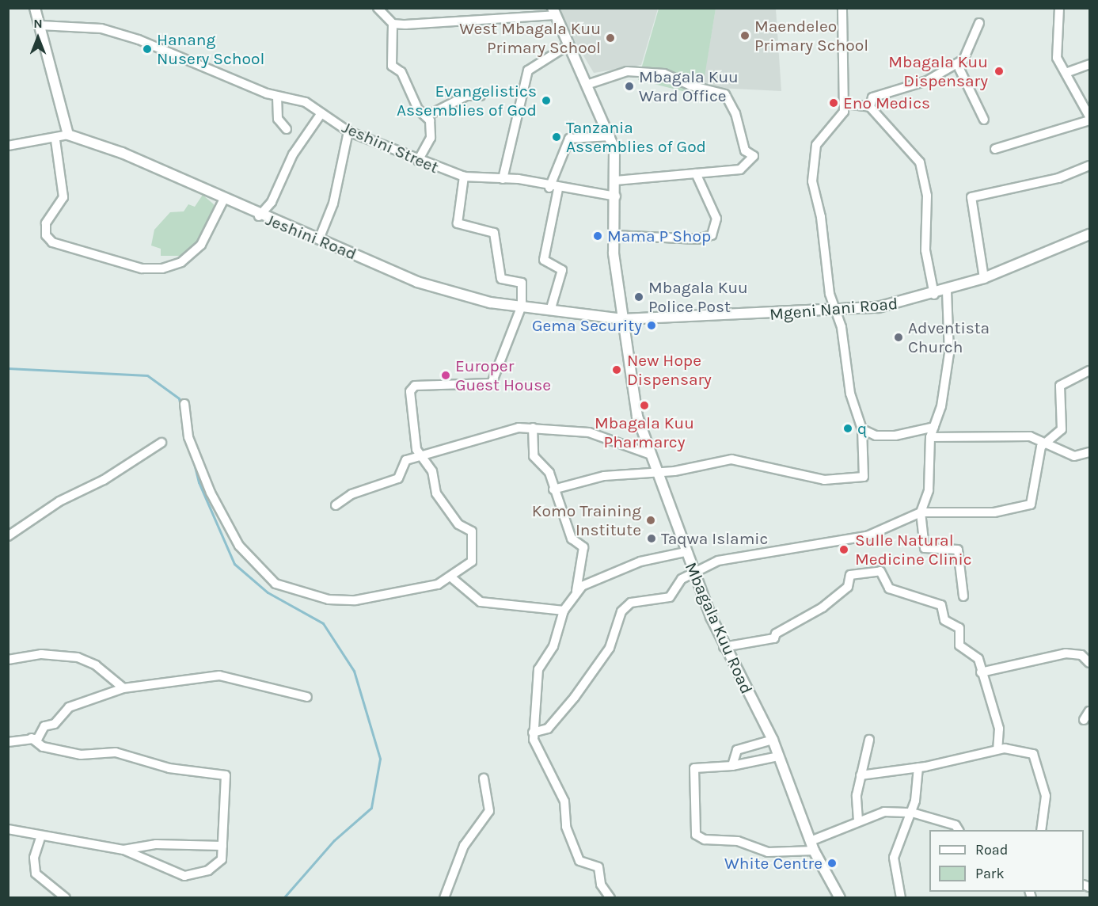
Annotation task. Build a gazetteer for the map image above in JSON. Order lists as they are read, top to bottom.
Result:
{
  "streets": {
    "street": [
      "Jeshini Street",
      "Jeshini Road",
      "Mgeni Nani Road",
      "Mbagala Kuu Road"
    ]
  },
  "crossings": [
    ["Jeshini Street", "Mbagala Kuu Road"],
    ["Jeshini Road", "Mgeni Nani Road"],
    ["Jeshini Road", "Mbagala Kuu Road"],
    ["Mgeni Nani Road", "Mbagala Kuu Road"]
  ],
  "places": [
    "Maendeleo Primary School",
    "West Mbagala Kuu Primary School",
    "Hanang Nusery School",
    "Mbagala Kuu Dispensary",
    "Mbagala Kuu Ward Office",
    "Evangelistics Assemblies of God",
    "Eno Medics",
    "Tanzania Assemblies of God",
    "Mama P Shop",
    "Mbagala Kuu Police Post",
    "Gema Security",
    "Adventista Church",
    "New Hope Dispensary",
    "Europer Guest House",
    "Mbagala Kuu Pharmarcy",
    "q",
    "Komo Training Institute",
    "Taqwa Islamic",
    "Sulle Natural Medicine Clinic",
    "White Centre"
  ],
  "legend": ["Road", "Park"],
  "north": "top"
}
